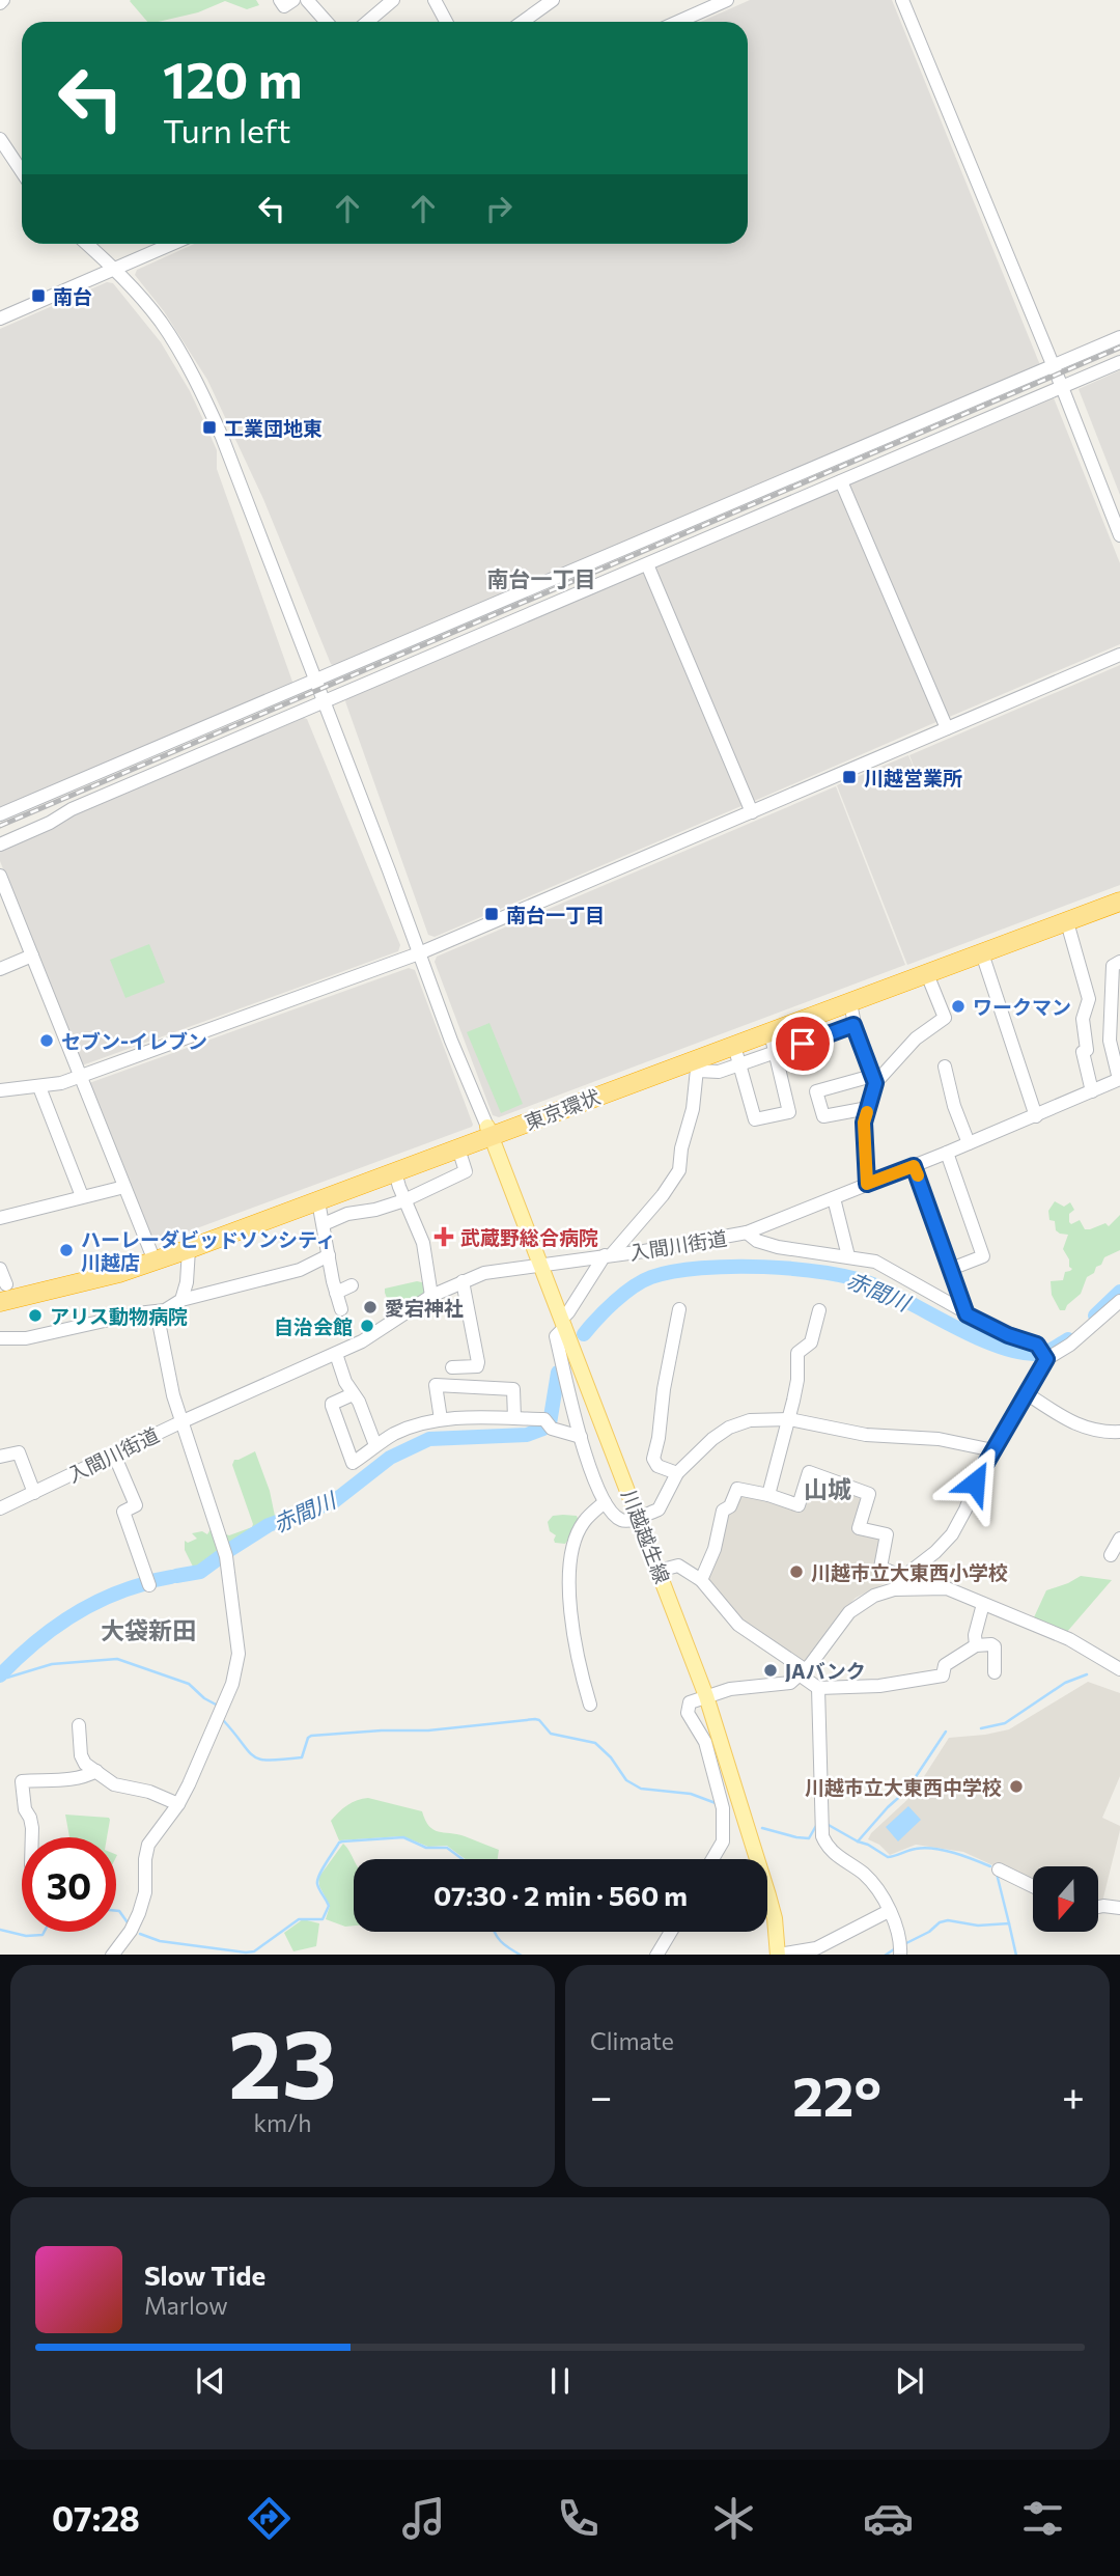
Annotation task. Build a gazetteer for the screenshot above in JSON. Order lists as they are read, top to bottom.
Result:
{
  "streets": {
    "highway": ["東京環状"],
    "main road": ["川越越生線"],
    "street": ["入間川街道"]
  },
  "crossings": [
    ["東京環状", "川越越生線"],
    ["入間川街道", "川越越生線"]
  ],
  "districts": ["南台一丁目", "山城", "大袋新田"],
  "water": ["赤間川"],
  "places": {
    "transit": [
      "南台",
      "工業団地東",
      "川越営業所",
      "南台一丁目"
    ],
    "other": [
      "ワークマン",
      "セブン-イレブン",
      "ハーレーダビッドソンシティ 川越店",
      "愛宕神社",
      "アリス動物病院",
      "自治会館",
      "川越市立大東西小学校",
      "JAバンク",
      "川越市立大東西中学校"
    ],
    "health": ["武蔵野総合病院"]
  },
  "north": "bottom",
  "page": {
    "turn": ["120 m", "Turn left"],
    "limit": "30",
    "trip": "07:30 · 2 min · 560 m",
    "tile": [
      ["23", "km/h"],
      "Climate"
    ],
    "heat": ["−", "22°", "+"],
    "song": ["Slow Tide", "Marlow"],
    "tabs": "07:28"
  }
}
